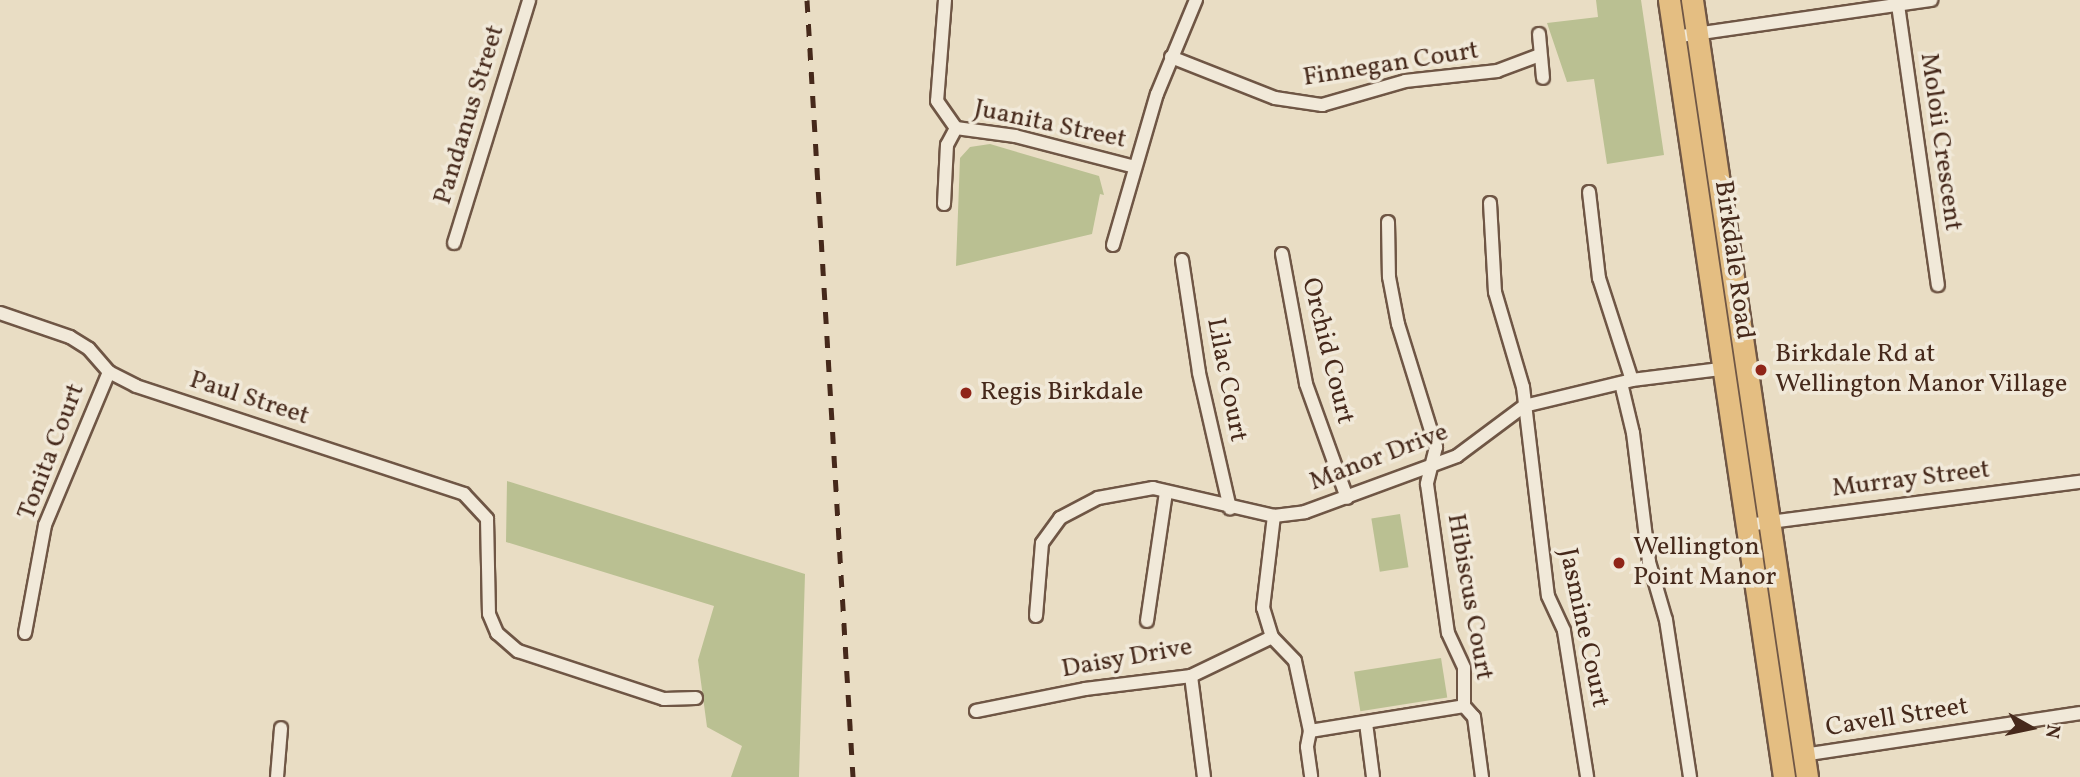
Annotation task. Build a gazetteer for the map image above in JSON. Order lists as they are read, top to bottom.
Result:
{
  "streets": {
    "main road": ["Birkdale Road"],
    "street": [
      "Finnegan Court",
      "Pandanus Street",
      "Juanita Street",
      "Moloii Crescent",
      "Orchid Court",
      "Lilac Court",
      "Paul Street",
      "Tonita Court",
      "Manor Drive",
      "Murray Street",
      "Hibiscus Court",
      "Jasmine Court",
      "Daisy Drive",
      "Cavell Street"
    ]
  },
  "crossings": [
    ["Birkdale Road", "Manor Drive"],
    ["Birkdale Road", "Murray Street"],
    ["Birkdale Road", "Cavell Street"],
    ["Orchid Court", "Manor Drive"],
    ["Lilac Court", "Manor Drive"],
    ["Paul Street", "Tonita Court"],
    ["Manor Drive", "Hibiscus Court"],
    ["Manor Drive", "Jasmine Court"]
  ],
  "places": ["Birkdale Rd at Wellington Manor Village", "Regis Birkdale", "Wellington Point Manor"],
  "north": "right"
}
